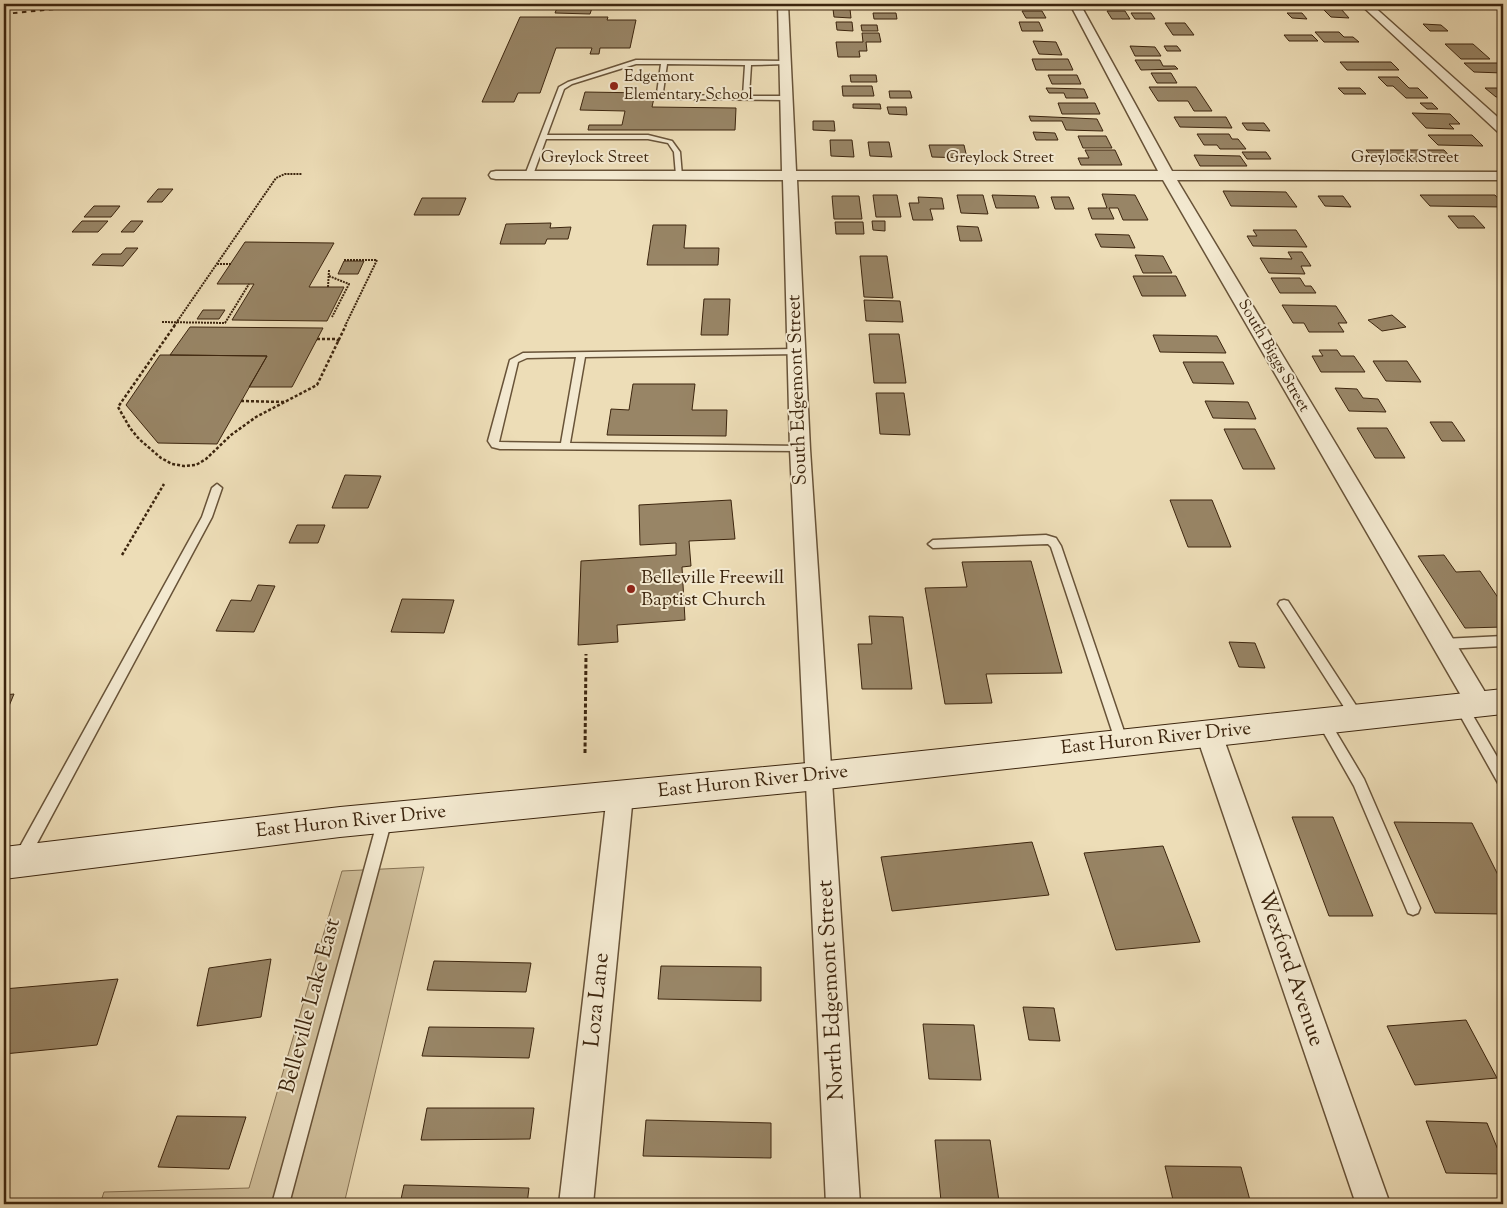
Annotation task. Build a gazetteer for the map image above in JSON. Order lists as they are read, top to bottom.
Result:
{
  "streets": {
    "main road": ["East Huron River Drive"],
    "street": [
      "Greylock Street",
      "South Biggs Street",
      "South Edgemont Street",
      "Wexford Avenue",
      "North Edgemont Street",
      "Loza Lane"
    ],
    "lane": ["Belleville Lake East"]
  },
  "crossings": [
    ["Greylock Street", "South Biggs Street"],
    ["Greylock Street", "South Edgemont Street"],
    ["South Biggs Street", "East Huron River Drive"],
    ["South Edgemont Street", "East Huron River Drive"],
    ["South Edgemont Street", "North Edgemont Street"],
    ["East Huron River Drive", "Wexford Avenue"],
    ["East Huron River Drive", "North Edgemont Street"],
    ["East Huron River Drive", "Loza Lane"],
    ["East Huron River Drive", "Belleville Lake East"]
  ],
  "places": ["Edgemont Elementary School", "Belleville Freewill Baptist Church"]
}
